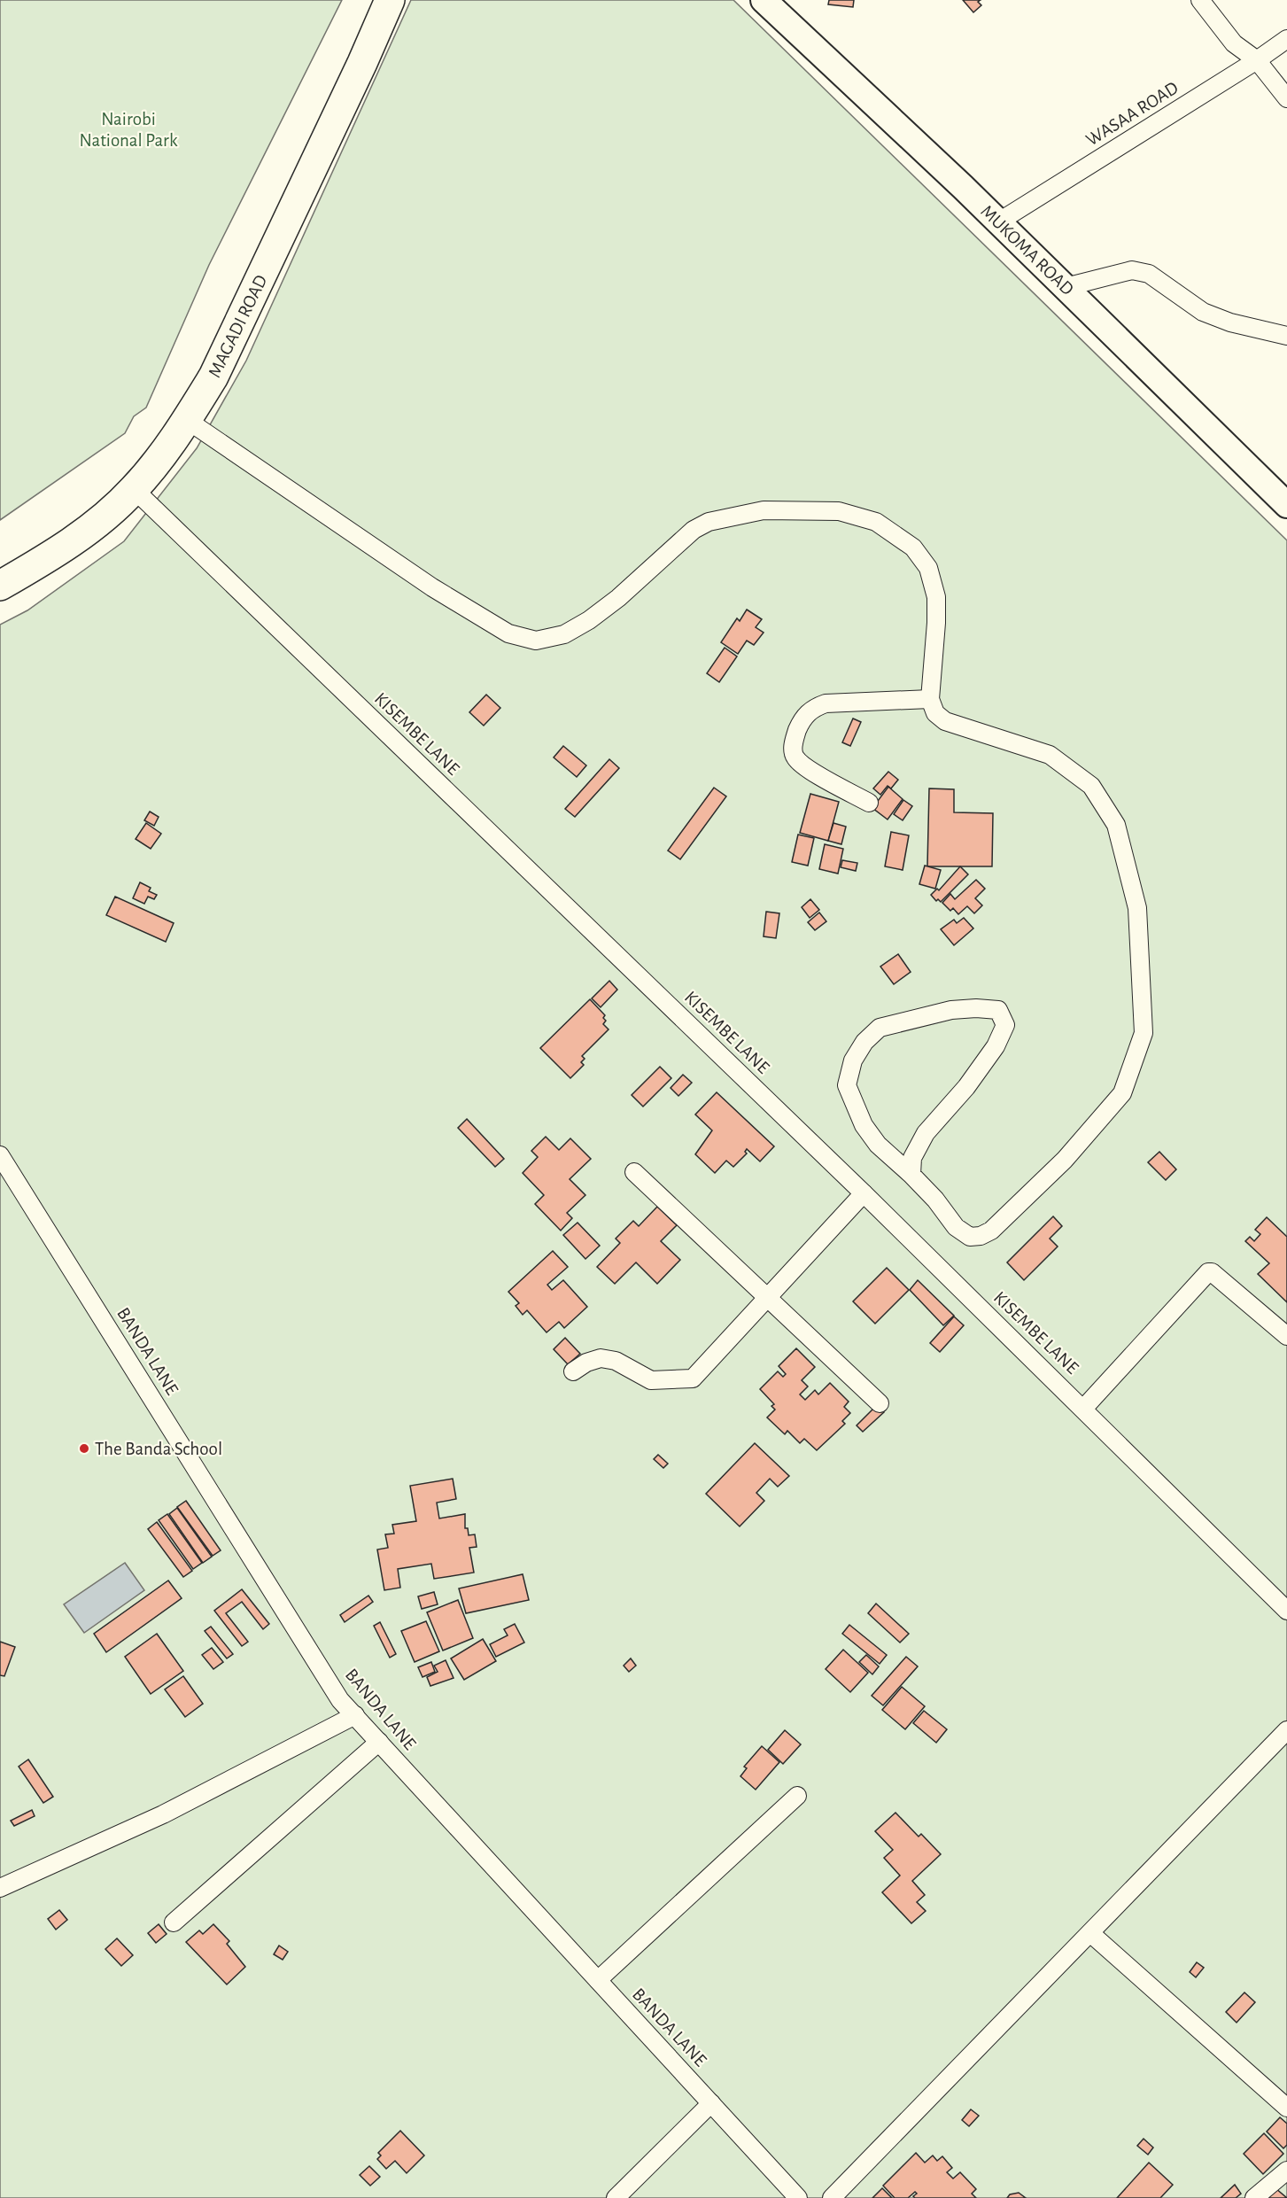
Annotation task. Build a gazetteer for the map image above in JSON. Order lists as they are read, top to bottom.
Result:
{
  "streets": {
    "highway": ["MAGADI ROAD"],
    "street": [
      "WASAA ROAD",
      "MUKOMA ROAD",
      "KISEMBE LANE",
      "BANDA LANE"
    ]
  },
  "crossings": [
    ["WASAA ROAD", "MUKOMA ROAD"],
    ["MAGADI ROAD", "KISEMBE LANE"]
  ],
  "parks": ["Nairobi National Park"],
  "places": ["The Banda School"]
}
